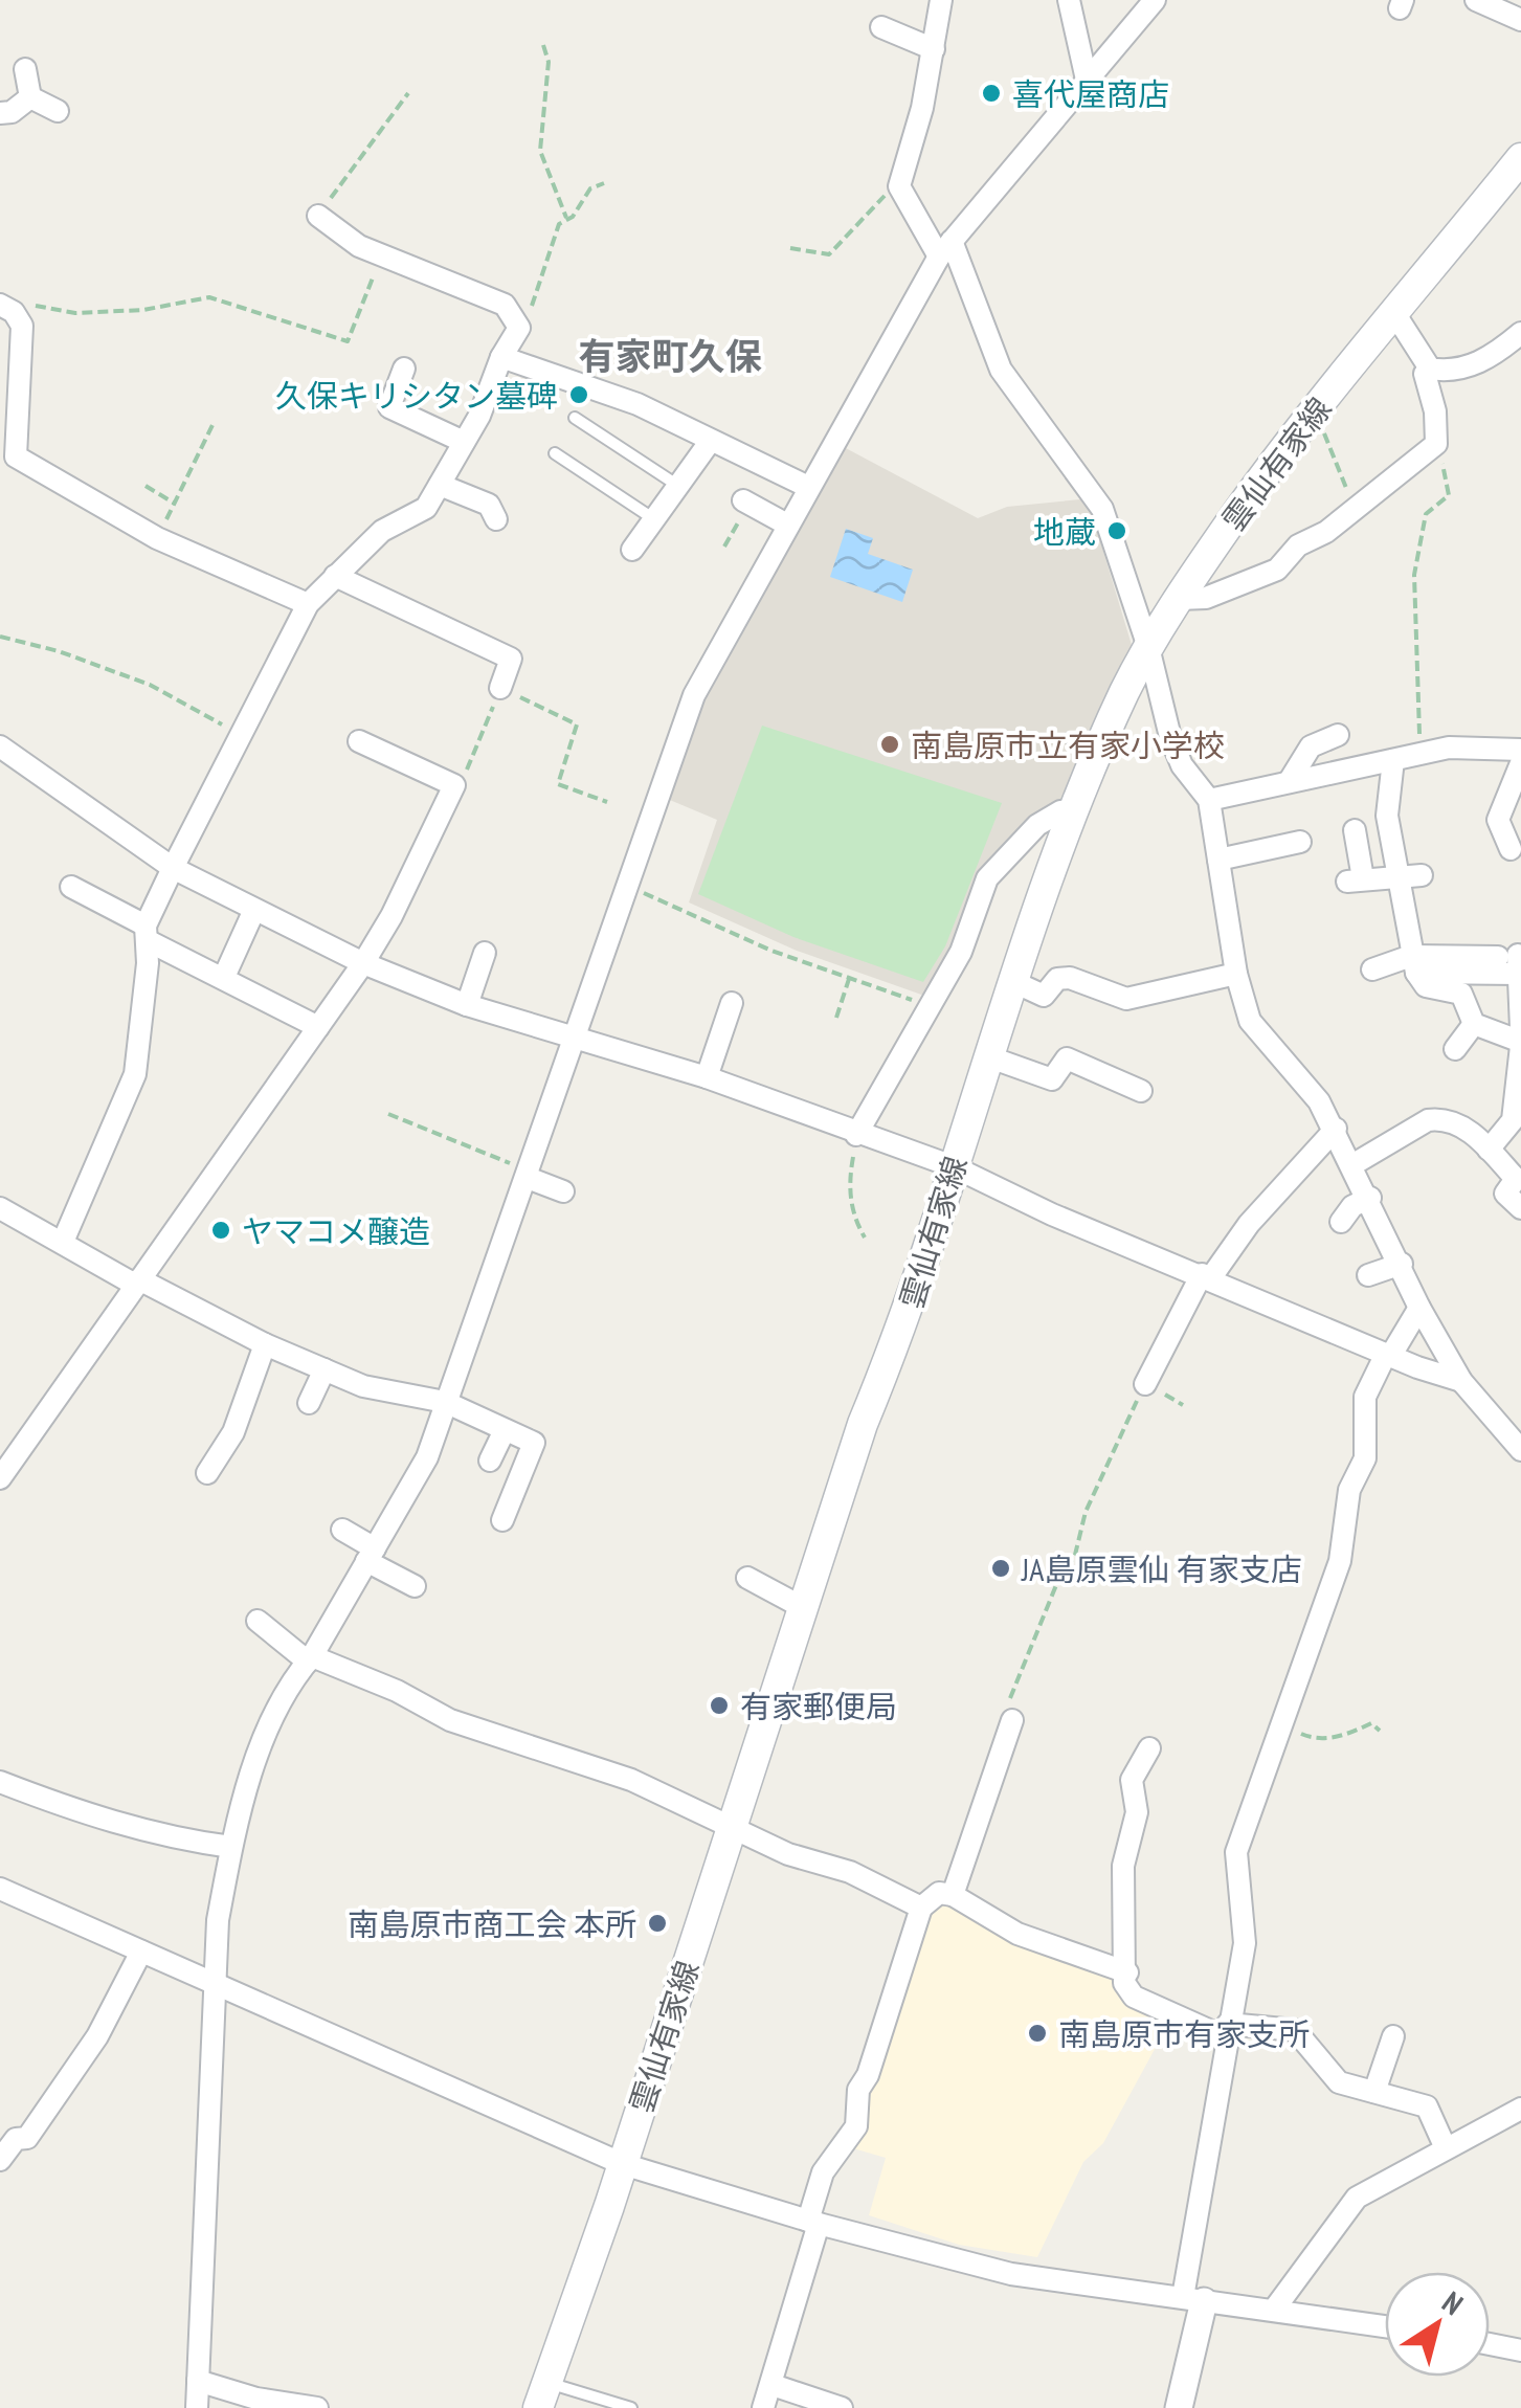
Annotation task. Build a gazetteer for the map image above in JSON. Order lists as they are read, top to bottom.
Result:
{
  "streets": {
    "main road": ["雲仙有家線"]
  },
  "districts": ["有家町久保"],
  "places": [
    "喜代屋商店",
    "久保キリシタン墓碑",
    "地蔵",
    "南島原市立有家小学校",
    "ヤマコメ醸造",
    "JA島原雲仙 有家支店",
    "有家郵便局",
    "南島原市商工会 本所",
    "南島原市有家支所"
  ],
  "north": "top right"
}
